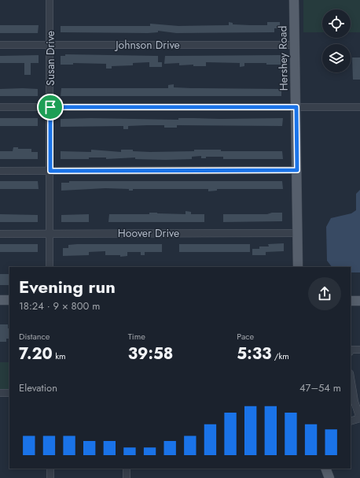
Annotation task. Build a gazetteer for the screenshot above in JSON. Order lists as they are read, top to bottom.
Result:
{
  "streets": {
    "main road": ["Hershey Road"],
    "street": ["Johnson Drive", "Susan Drive", "Hoover Drive"]
  },
  "crossings": [
    ["Johnson Drive", "Susan Drive"],
    ["Johnson Drive", "Hershey Road"],
    ["Susan Drive", "Hoover Drive"],
    ["Hershey Road", "Hoover Drive"]
  ],
  "page": {
    "heading": ["Evening run", "18:24 · 9 × 800 m"],
    "stats": [
      ["Distance", "7.20 km"],
      ["Time", "39:58"],
      ["Pace", "5:33 /km"]
    ],
    "chart": ["Elevation", "47–54 m"]
  }
}
